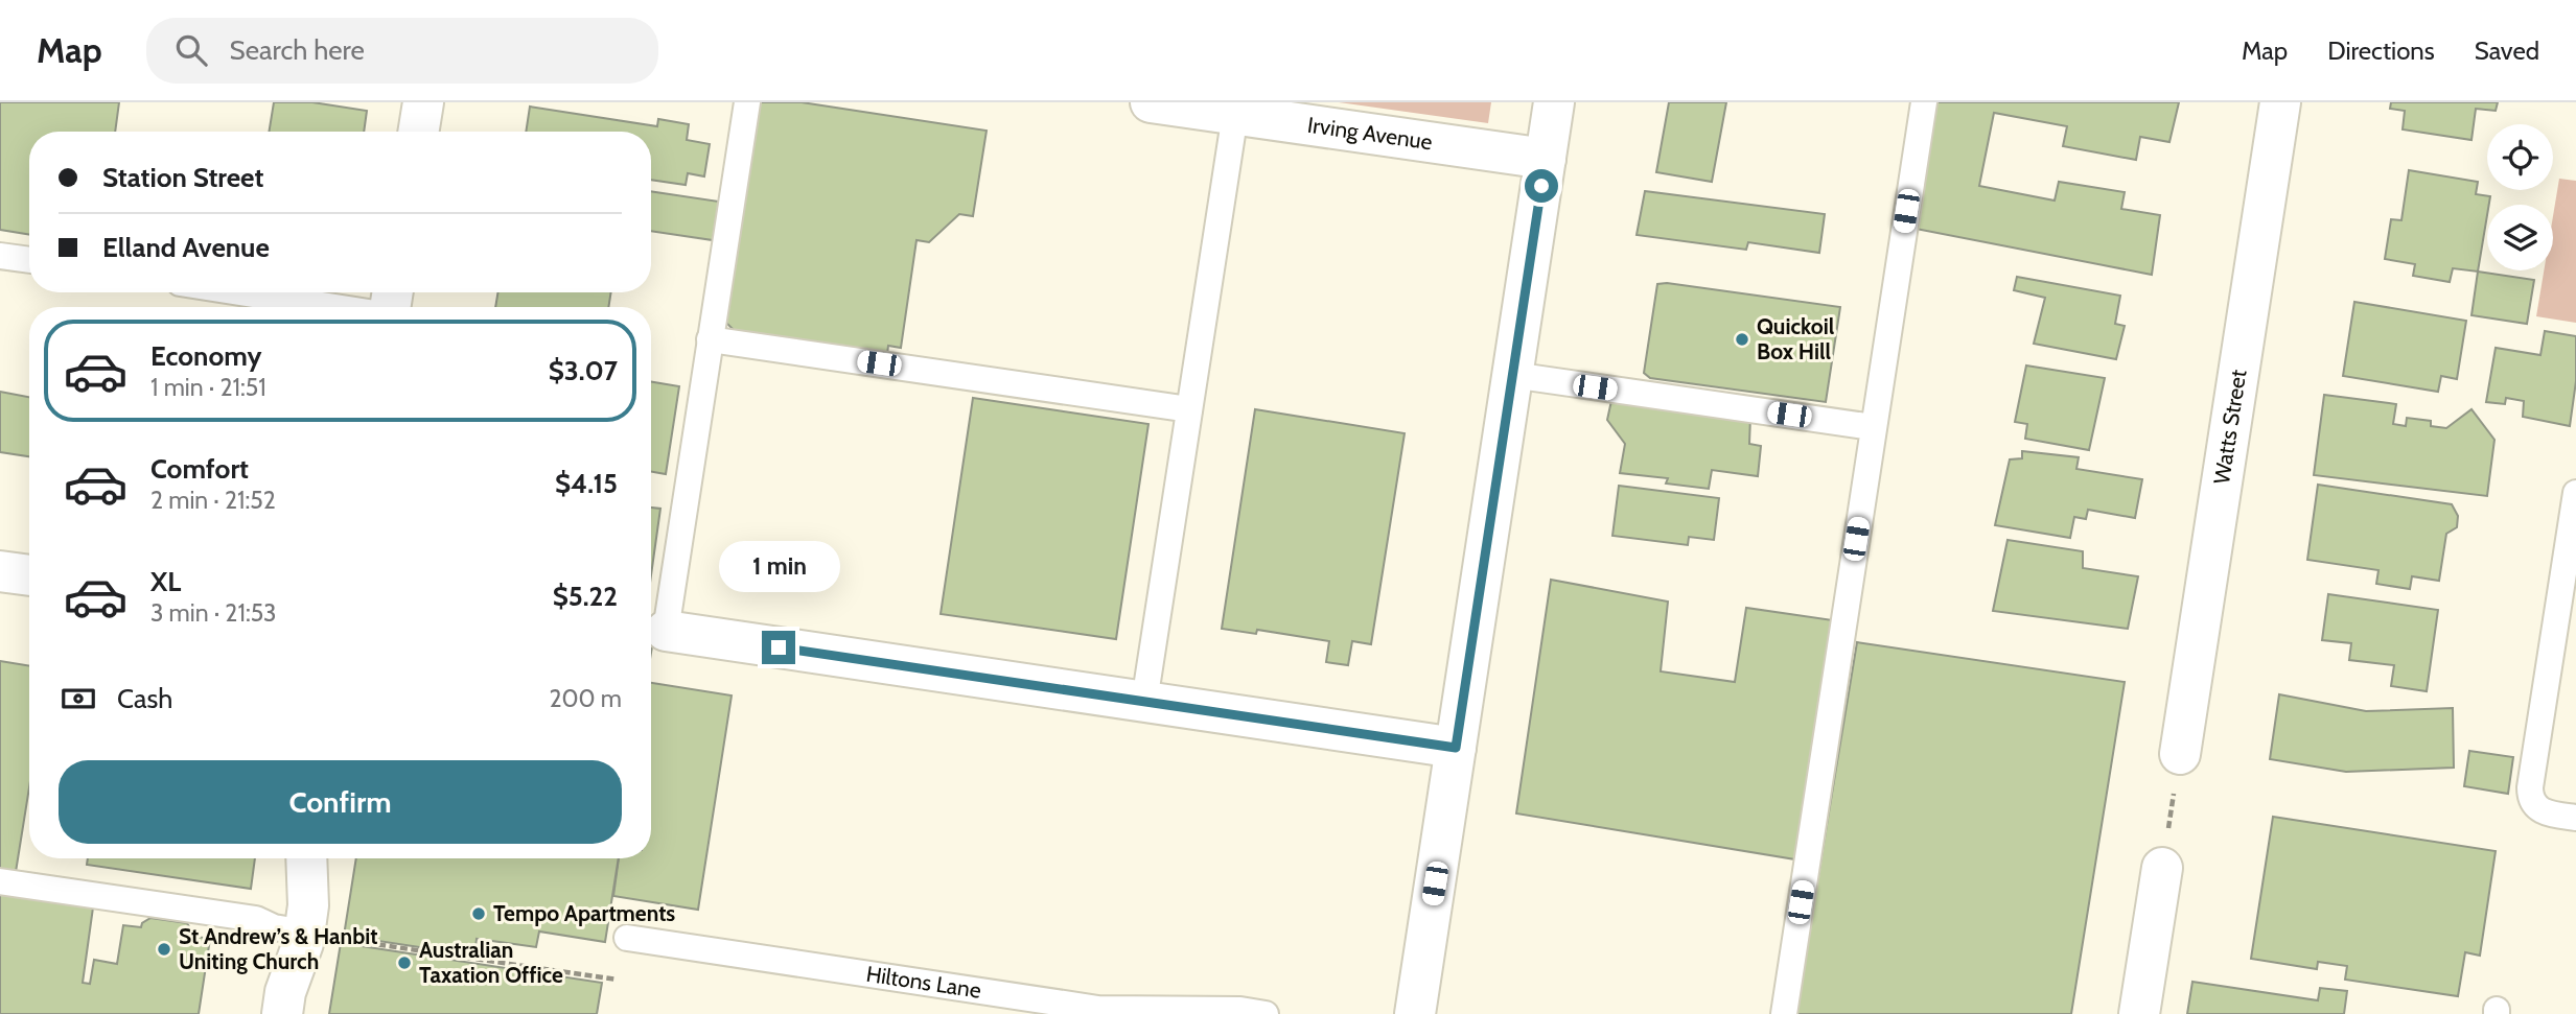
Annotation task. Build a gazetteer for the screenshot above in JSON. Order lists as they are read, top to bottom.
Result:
{
  "streets": {
    "street": ["Irving Avenue", "Watts Street"],
    "lane": ["Hiltons Lane"]
  },
  "places": [
    "Quickoil Box Hill",
    "Tempo Apartments",
    "St Andrew’s & Hanbit Uniting Church",
    "Australian Taxation Office"
  ],
  "page": {
    "header": "Map",
    "search": "Search here",
    "nav": ["Map", "Directions", "Saved"],
    "banner": ["Station Street", "Elland Avenue"],
    "list": [
      {
        "name": "Economy",
        "note": "1 min · 21:51",
        "value": "$3.07"
      },
      {
        "name": "Comfort",
        "note": "2 min · 21:52",
        "value": "$4.15"
      },
      {
        "name": "XL",
        "note": "3 min · 21:53",
        "value": "$5.22"
      }
    ],
    "bubble": "1 min",
    "pay": ["Cash", "200 m"],
    "buttons": "Confirm"
  }
}
